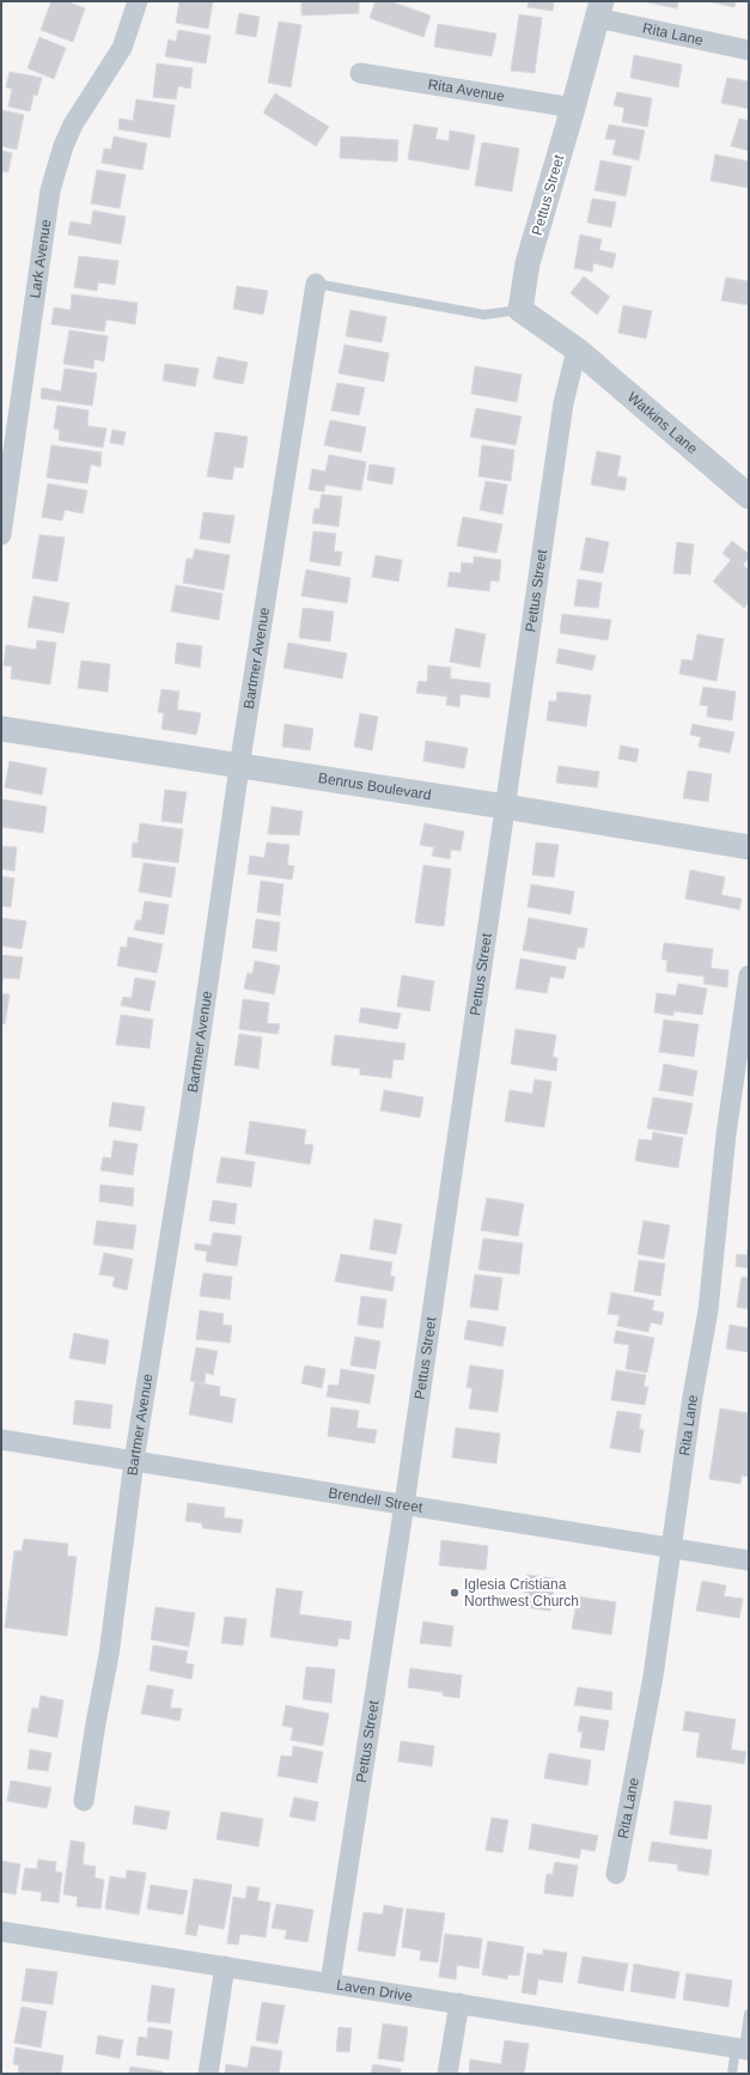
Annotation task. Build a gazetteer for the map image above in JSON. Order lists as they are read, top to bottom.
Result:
{
  "streets": {
    "street": [
      "Rita Lane",
      "Rita Avenue",
      "Pettus Street",
      "Lark Avenue",
      "Watkins Lane",
      "Bartmer Avenue",
      "Benrus Boulevard",
      "Brendell Street",
      "Laven Drive"
    ]
  },
  "crossings": [
    ["Rita Lane", "Pettus Street"],
    ["Rita Lane", "Brendell Street"],
    ["Rita Avenue", "Pettus Street"],
    ["Pettus Street", "Watkins Lane"],
    ["Pettus Street", "Benrus Boulevard"],
    ["Pettus Street", "Brendell Street"],
    ["Pettus Street", "Laven Drive"],
    ["Bartmer Avenue", "Benrus Boulevard"],
    ["Bartmer Avenue", "Brendell Street"]
  ],
  "places": ["Iglesia Cristiana Northwest Church"]
}
